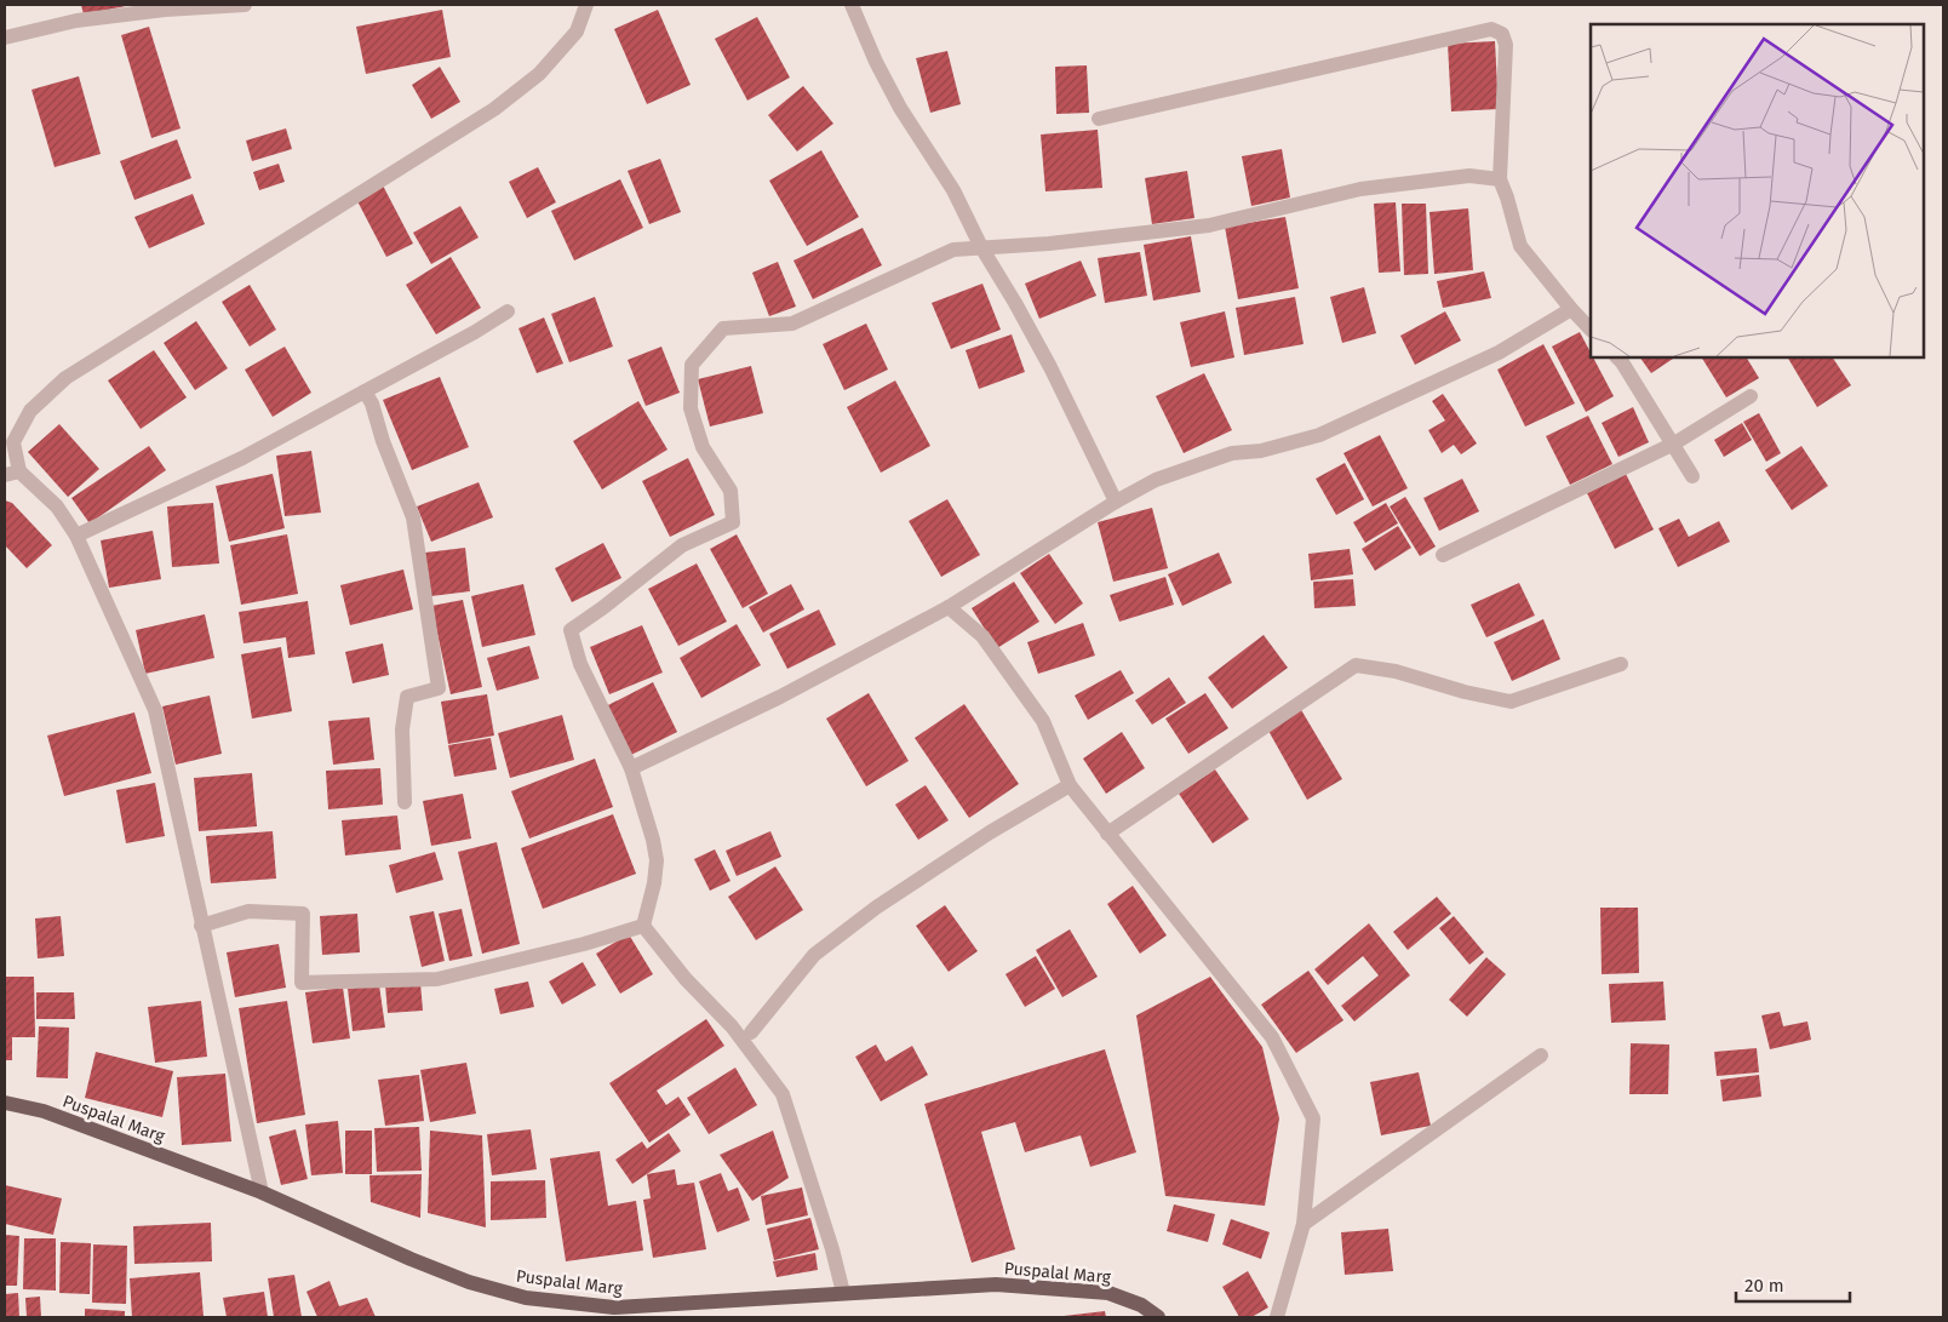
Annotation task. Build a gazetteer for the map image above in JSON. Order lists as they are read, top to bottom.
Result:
{
  "streets": {
    "main road": ["Puspalal Marg"]
  },
  "scale_bar": "20 m"
}
